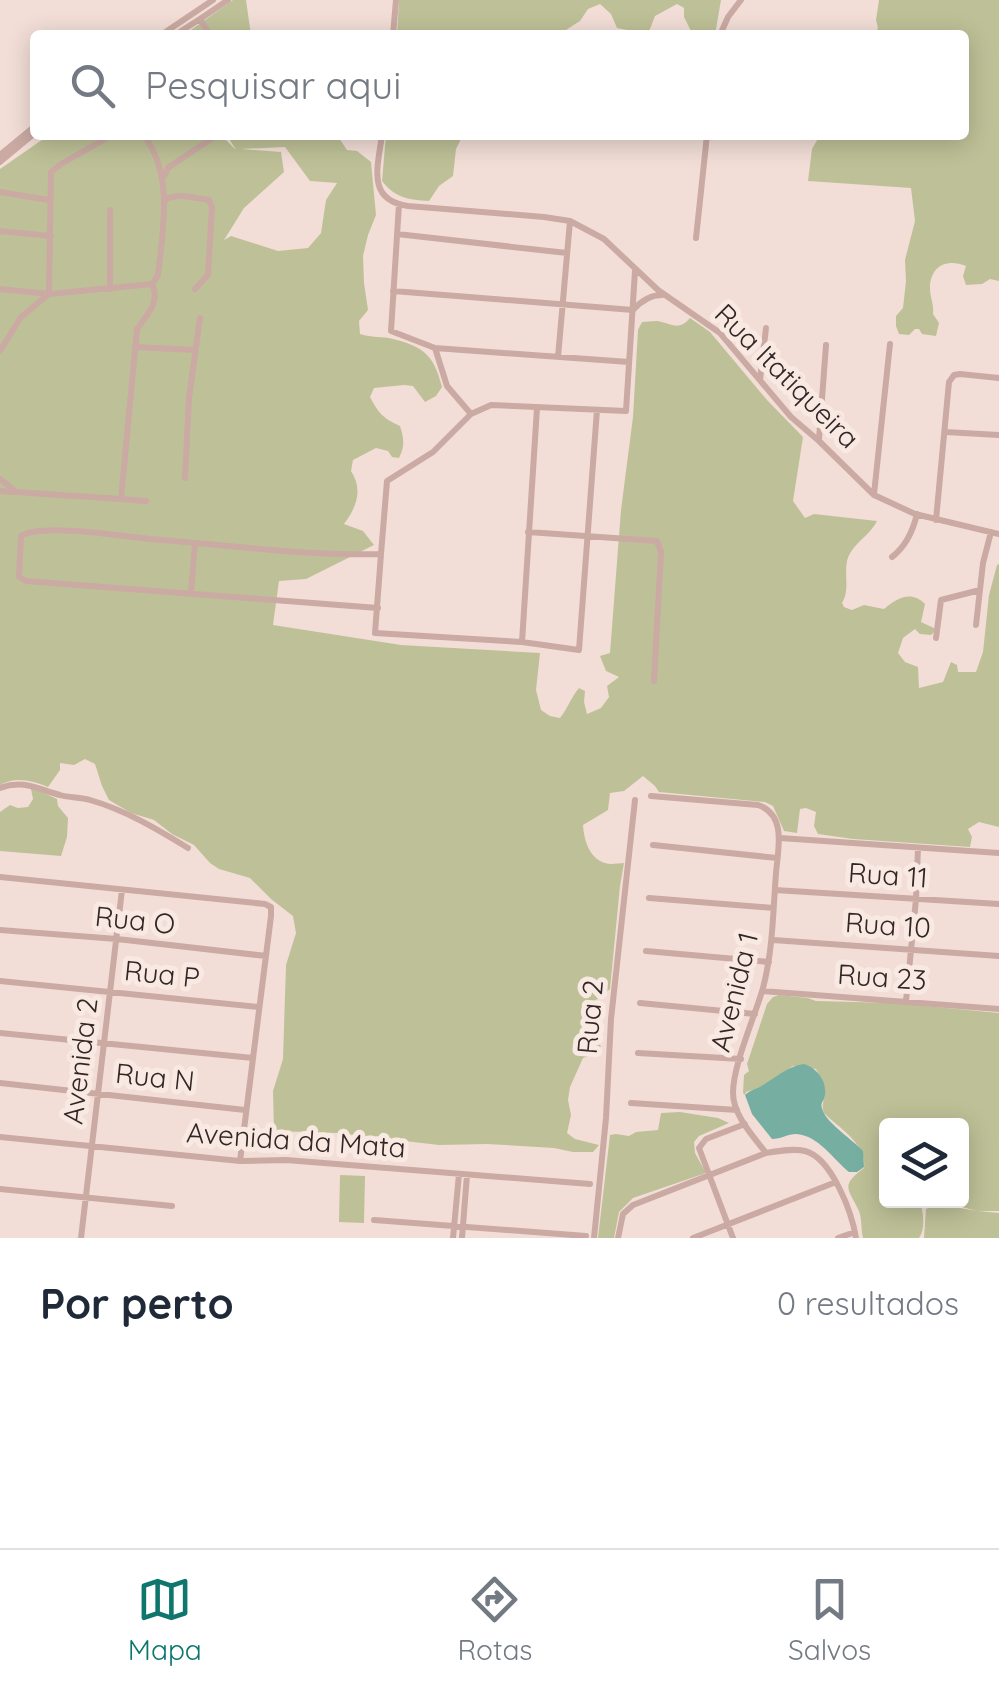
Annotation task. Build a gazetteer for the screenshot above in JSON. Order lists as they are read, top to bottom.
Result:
{
  "streets": {
    "street": [
      "Rua Itatiqueira",
      "Rua 11",
      "Rua O",
      "Rua 10",
      "Rua P",
      "Rua 23",
      "Avenida 1",
      "Rua 2",
      "Avenida 2",
      "Rua N",
      "Avenida da Mata"
    ]
  },
  "crossings": [
    ["Rua 11", "Avenida 1"],
    ["Rua O", "Avenida 2"],
    ["Rua 10", "Avenida 1"],
    ["Rua P", "Avenida 2"],
    ["Rua 23", "Avenida 1"],
    ["Avenida 2", "Rua N"],
    ["Avenida 2", "Avenida da Mata"]
  ],
  "page": {
    "search": "Pesquisar aqui",
    "heading": ["Por perto", "0 resultados"],
    "nav": ["Mapa", "Rotas", "Salvos"]
  }
}
